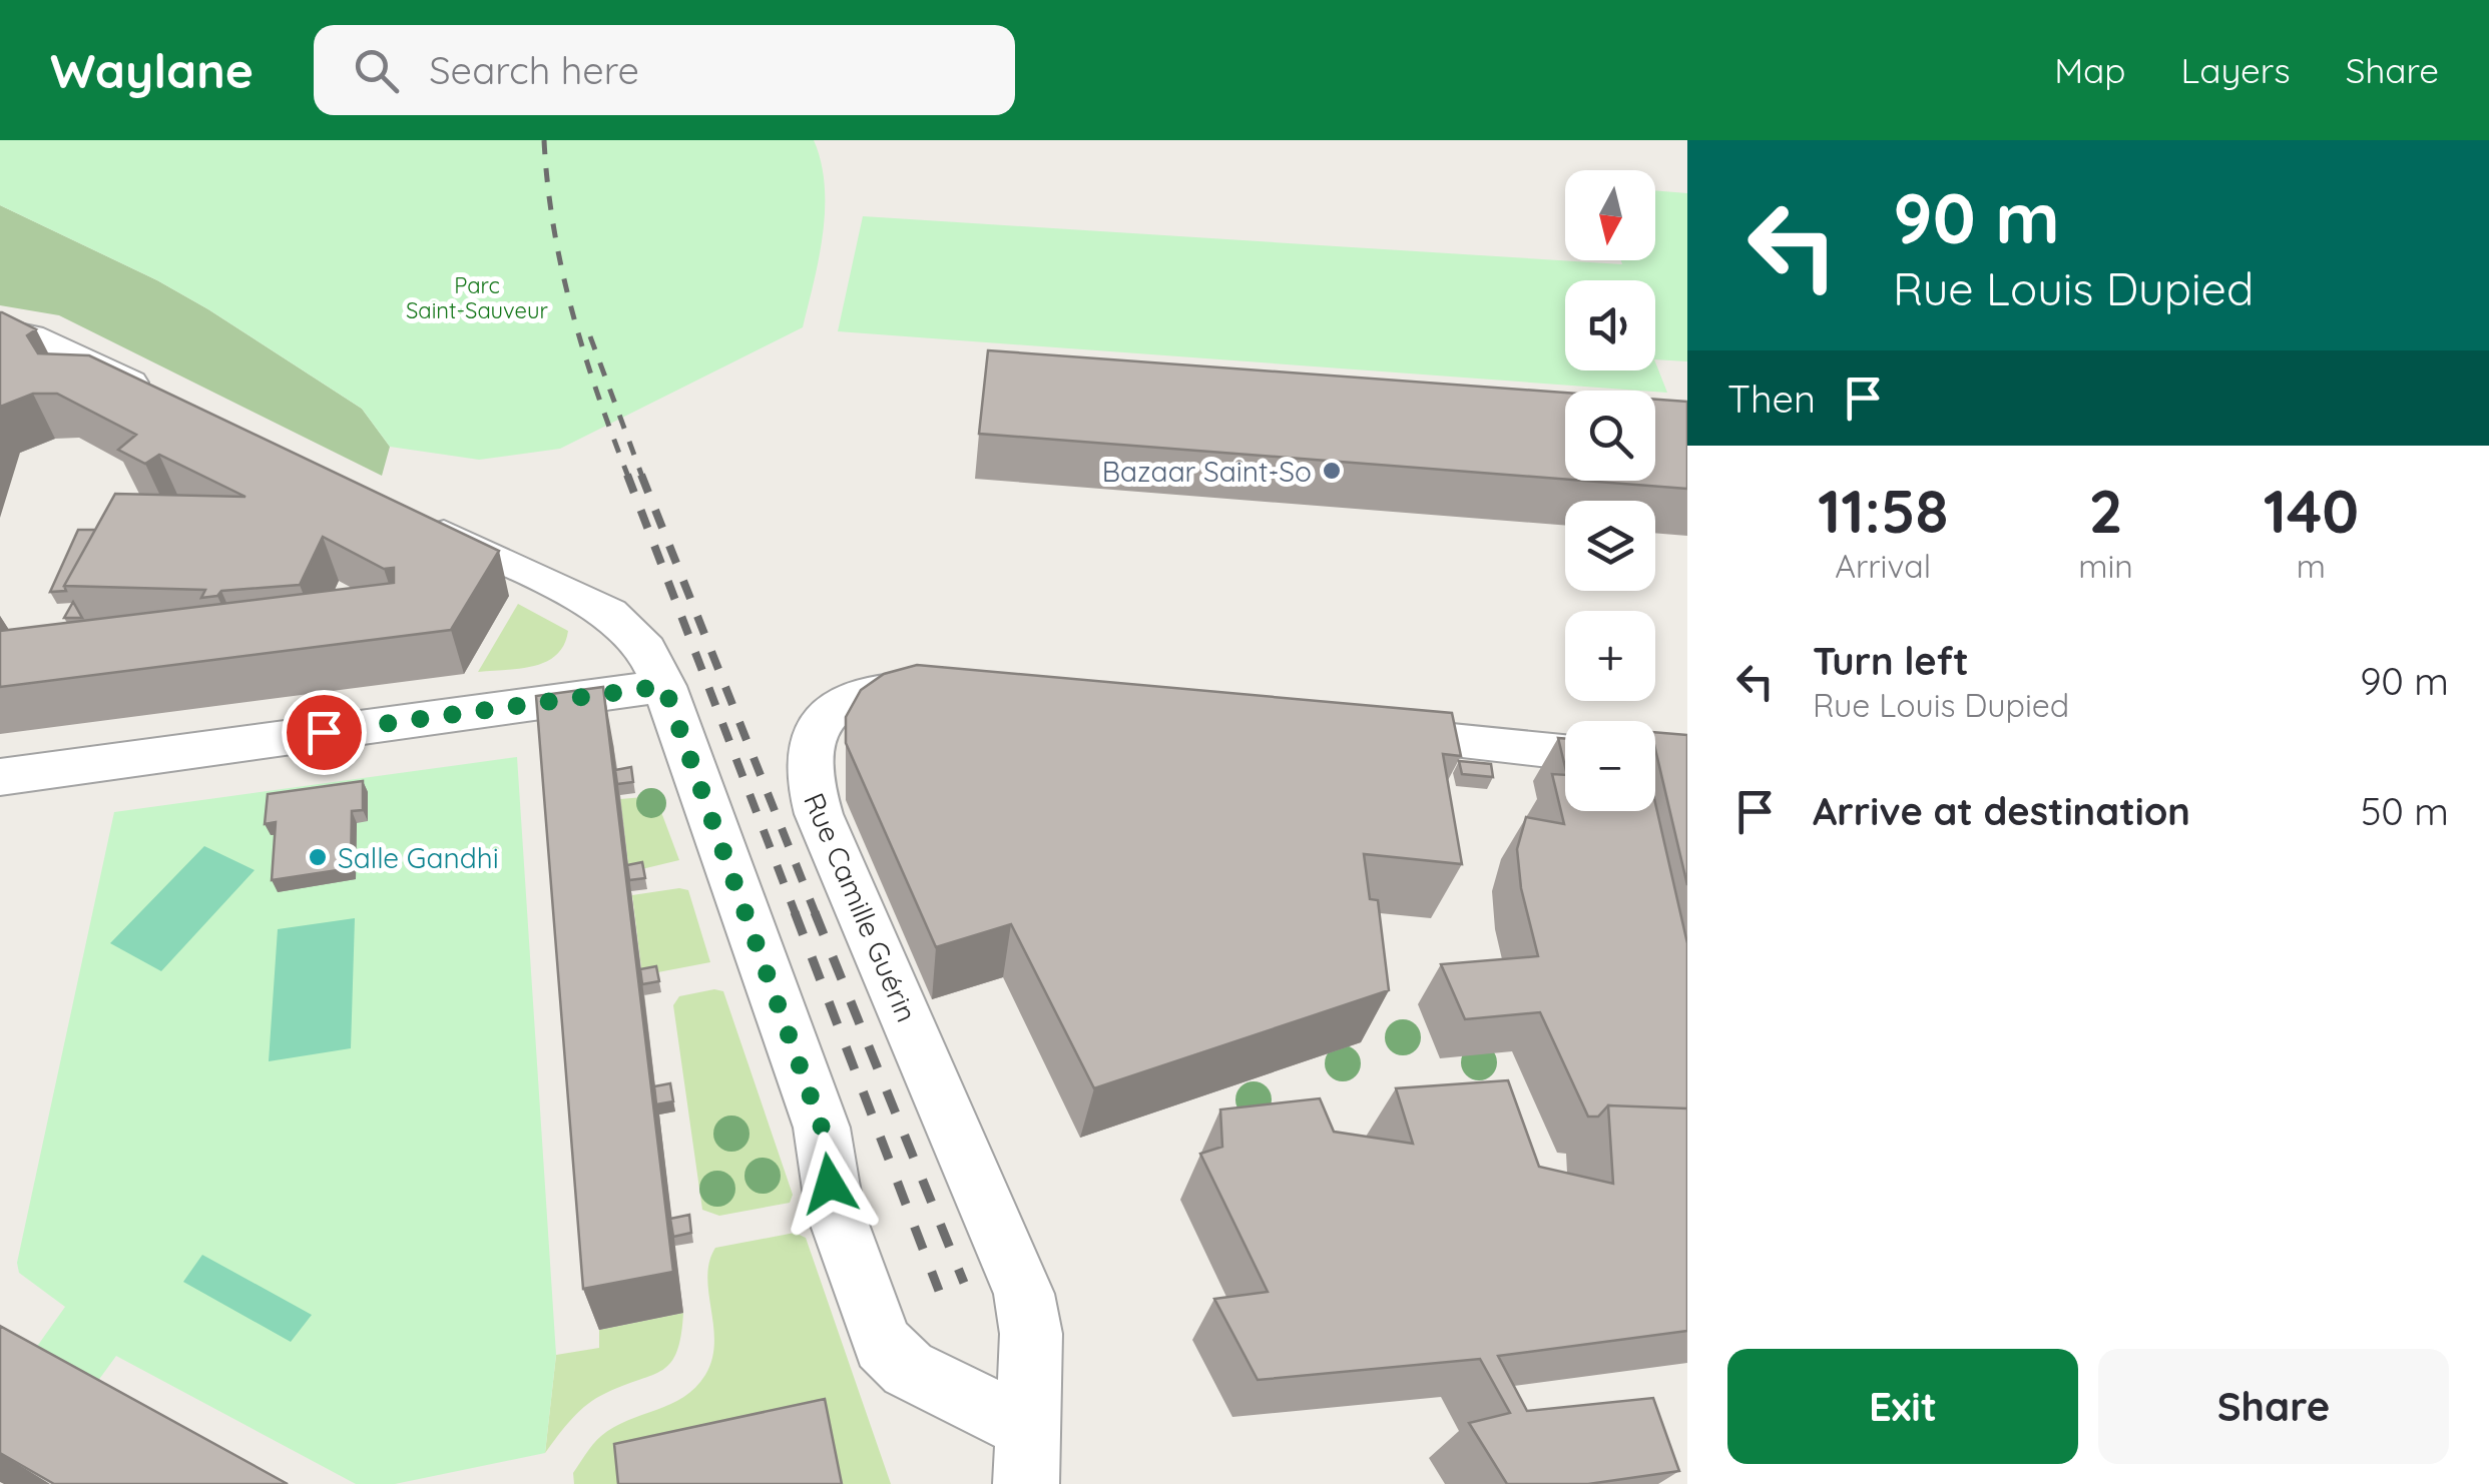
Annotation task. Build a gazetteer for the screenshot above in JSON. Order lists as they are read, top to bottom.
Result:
{
  "streets": {
    "street": ["Rue Camille Guérin"]
  },
  "parks": ["Parc Saint-Sauveur"],
  "places": ["Bazaar Saint-So", "Salle Gandhi"],
  "north": "bottom",
  "page": {
    "header": "Waylane",
    "search": "Search here",
    "nav": ["Map", "Layers", "Share"],
    "turn": ["90 m", "Rue Louis Dupied"],
    "map_buttons": ["+", "−"],
    "then": "Then",
    "eta": [
      "11:58",
      "Arrival",
      "2",
      "min",
      "140",
      "m"
    ],
    "list": [
      {
        "name": "Turn left",
        "note": "Rue Louis Dupied",
        "value": "90 m"
      },
      {
        "name": "Arrive at destination",
        "value": "50 m"
      }
    ],
    "buttons": ["Exit", "Share"]
  }
}
